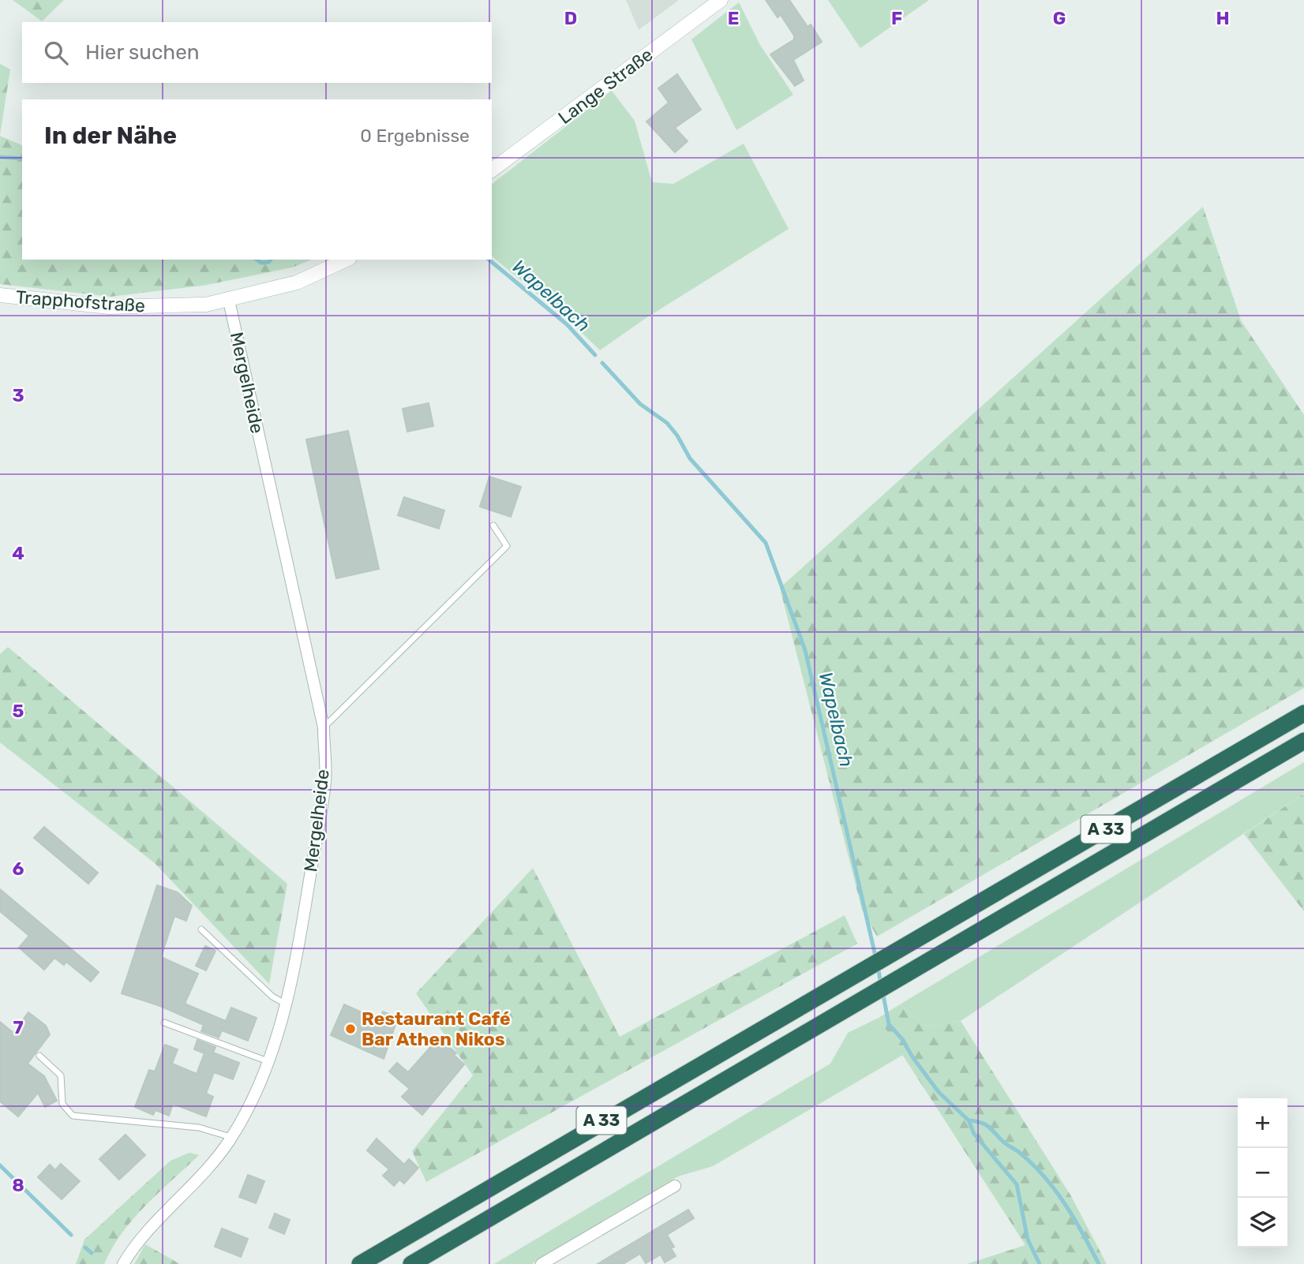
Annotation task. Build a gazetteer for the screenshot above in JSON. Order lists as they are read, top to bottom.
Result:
{
  "streets": {
    "highway": ["A 33"],
    "street": ["Lange Straße", "Trapphofstraße", "Mergelheide"]
  },
  "crossings": [
    ["Trapphofstraße", "Mergelheide"]
  ],
  "water": ["Wapelbach"],
  "places": ["Restaurant Café Bar Athen Nikos"],
  "page": {
    "search": "Hier suchen",
    "heading": ["In der Nähe", "0 Ergebnisse"],
    "map_buttons": ["+", "−"]
  },
  "grid": {
    "columns": [
      "D",
      "E",
      "F",
      "G",
      "H"
    ],
    "rows": [
      "3",
      "4",
      "5",
      "6",
      "7",
      "8"
    ]
  }
}
